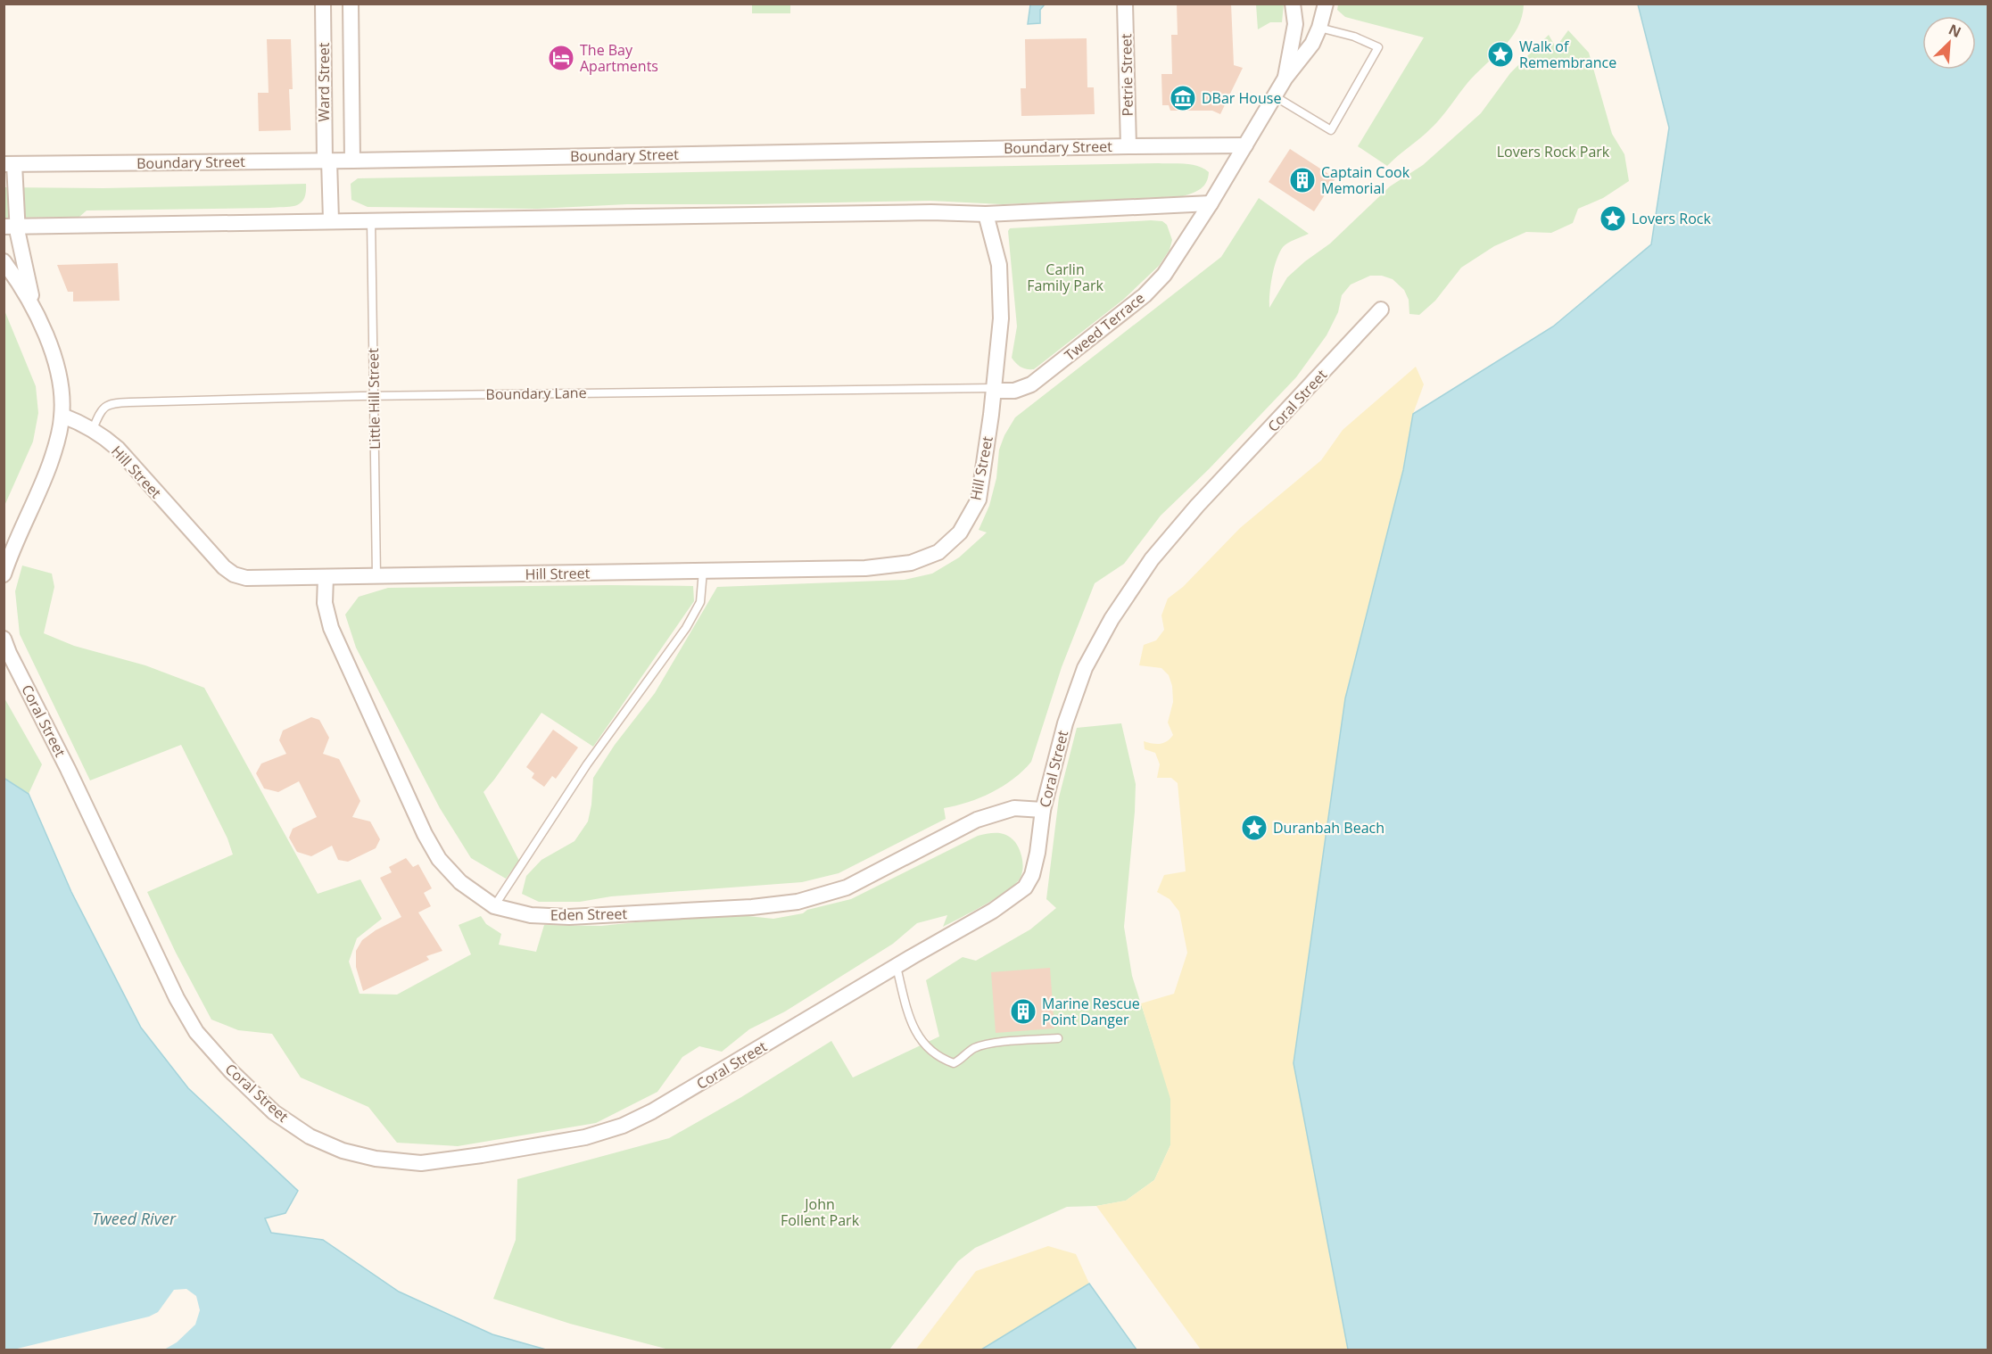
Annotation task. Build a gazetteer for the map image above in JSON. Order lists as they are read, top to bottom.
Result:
{
  "streets": {
    "street": [
      "Petrie Street",
      "Ward Street",
      "Boundary Street",
      "Tweed Terrace",
      "Coral Street",
      "Hill Street",
      "Eden Street"
    ],
    "lane": ["Boundary Lane", "Little Hill Street"]
  },
  "crossings": [
    ["Petrie Street", "Boundary Street"],
    ["Ward Street", "Boundary Street"],
    ["Boundary Street", "Tweed Terrace"],
    ["Tweed Terrace", "Boundary Lane"],
    ["Tweed Terrace", "Hill Street"],
    ["Boundary Lane", "Little Hill Street"],
    ["Boundary Lane", "Hill Street"],
    ["Little Hill Street", "Hill Street"],
    ["Coral Street", "Eden Street"],
    ["Hill Street", "Eden Street"]
  ],
  "water": ["Tweed River"],
  "parks": ["Lovers Rock Park", "Carlin Family Park", "John Follent Park"],
  "places": {
    "place": ["Walk of Remembrance", "Lovers Rock", "Duranbah Beach"],
    "hotel": ["The Bay Apartments"],
    "museum": ["DBar House"],
    "building": ["Captain Cook Memorial", "Marine Rescue Point Danger"]
  },
  "north": "top right"
}
